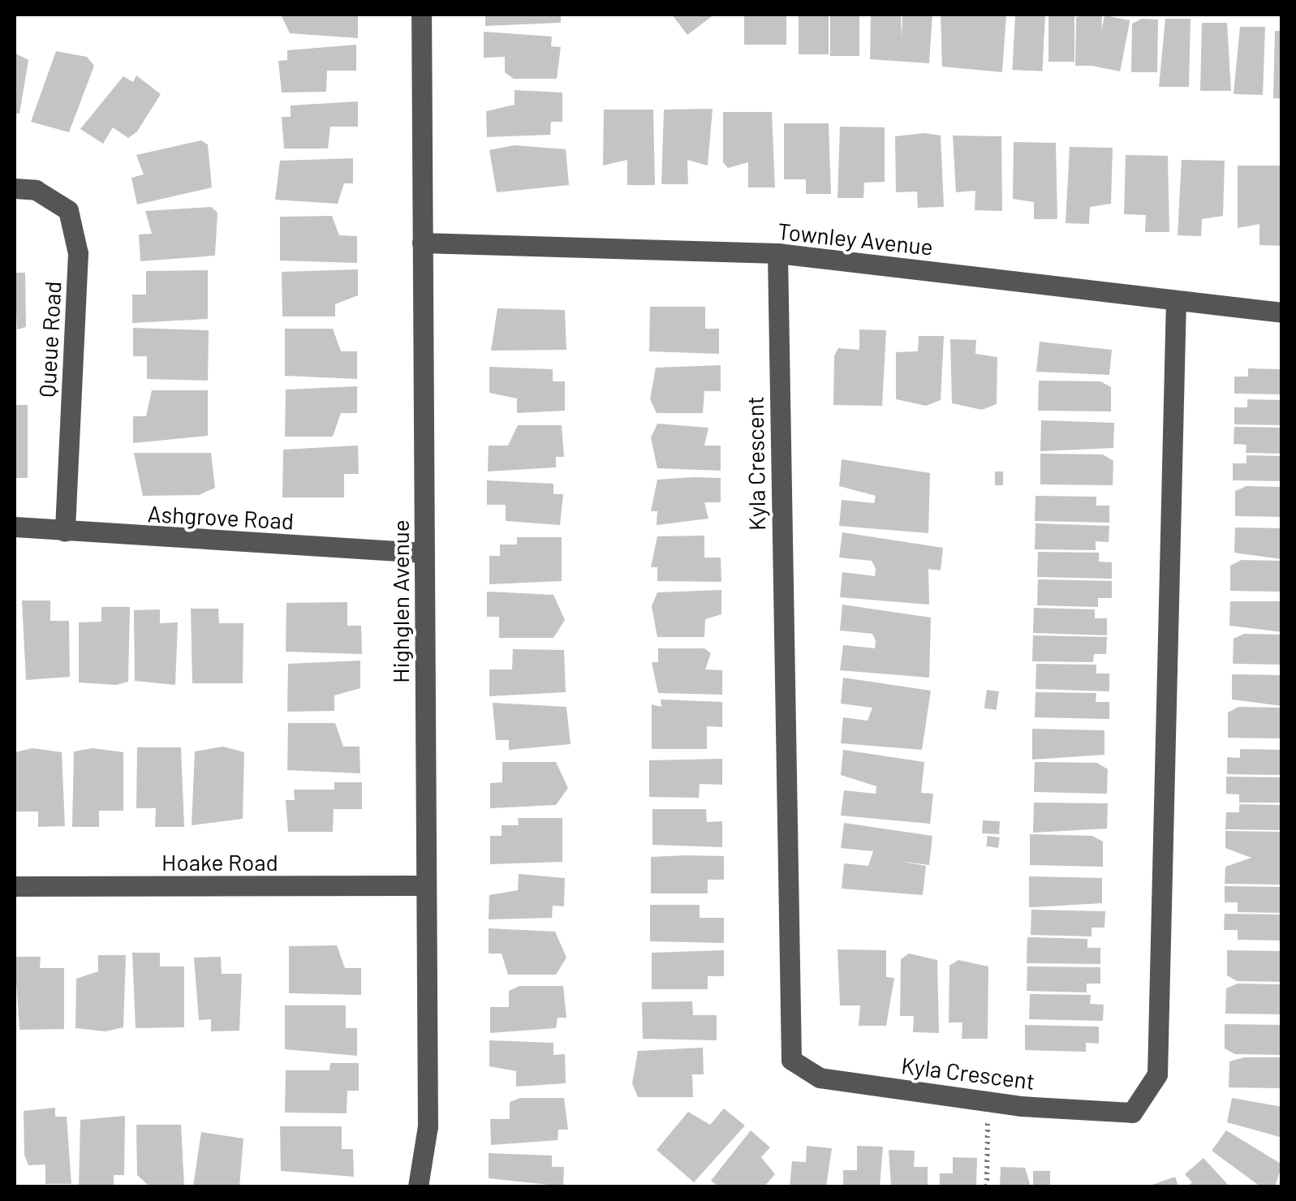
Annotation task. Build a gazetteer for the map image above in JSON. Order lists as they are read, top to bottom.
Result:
{
  "streets": {
    "street": [
      "Townley Avenue",
      "Queue Road",
      "Kyla Crescent",
      "Ashgrove Road",
      "Highglen Avenue",
      "Hoake Road"
    ]
  },
  "crossings": [
    ["Townley Avenue", "Kyla Crescent"],
    ["Townley Avenue", "Highglen Avenue"],
    ["Queue Road", "Ashgrove Road"],
    ["Ashgrove Road", "Highglen Avenue"],
    ["Highglen Avenue", "Hoake Road"]
  ]
}
